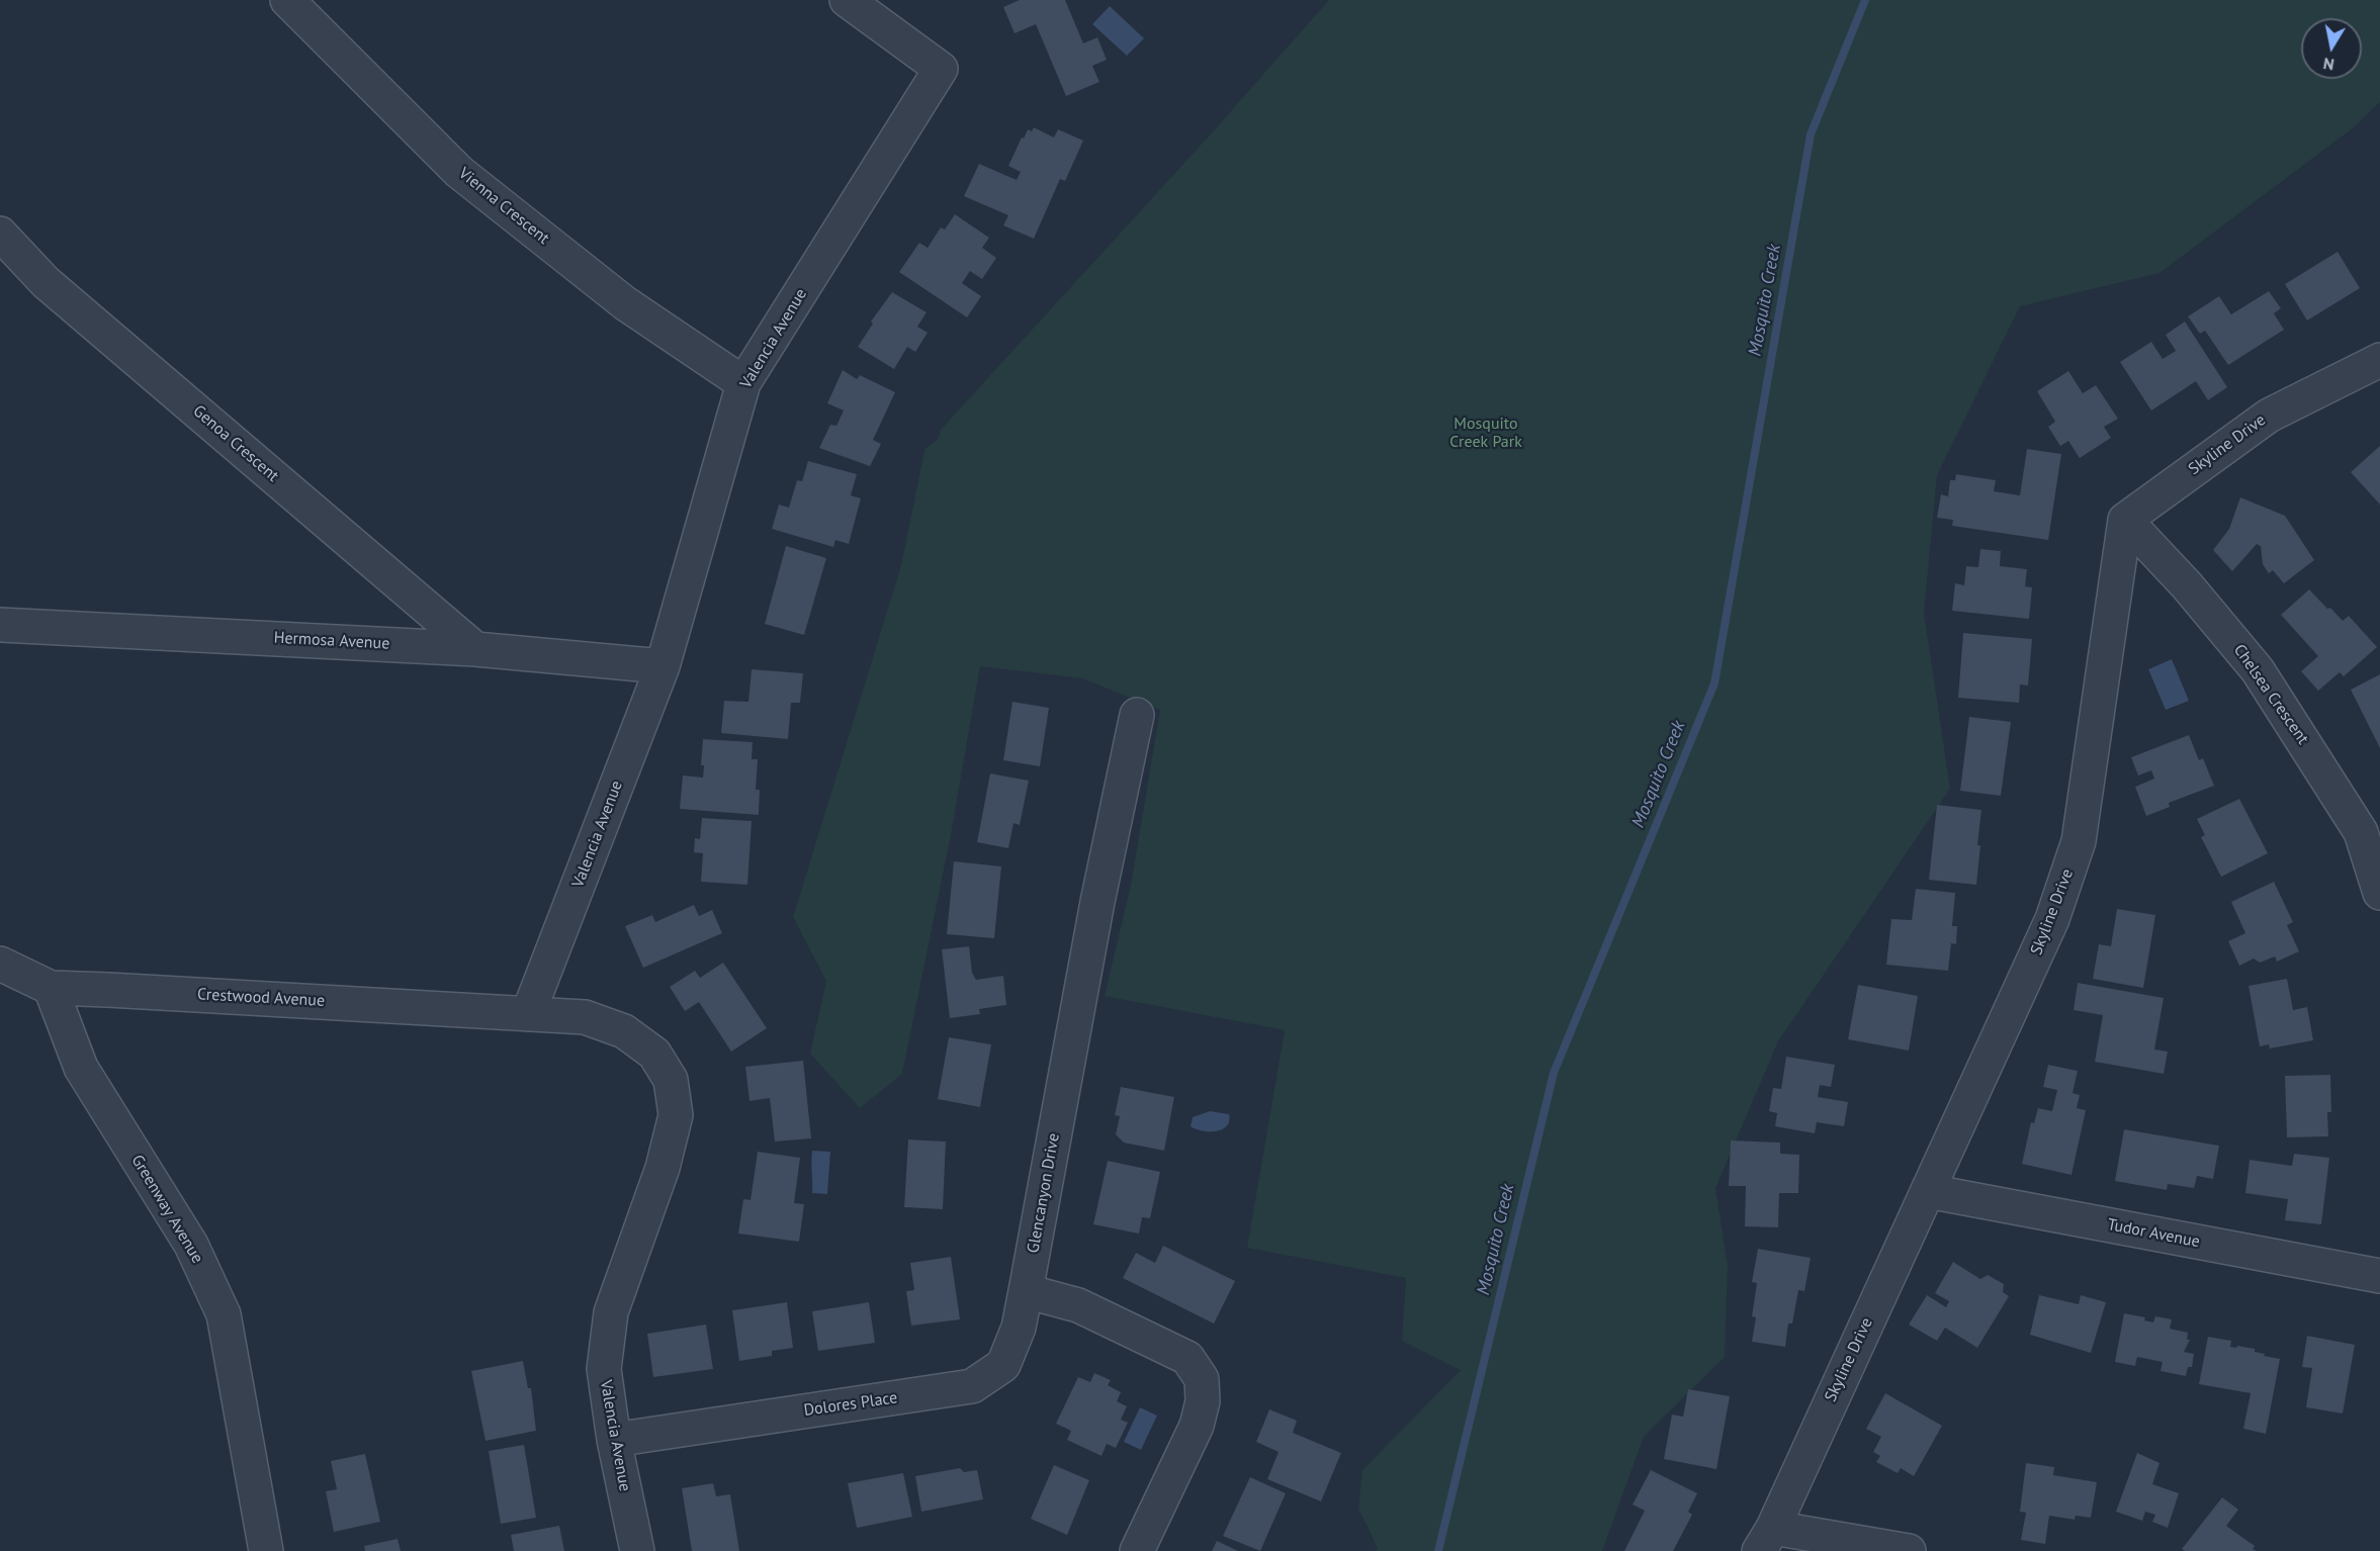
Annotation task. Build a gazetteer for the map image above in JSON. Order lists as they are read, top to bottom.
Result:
{
  "streets": {
    "street": [
      "Vienna Crescent",
      "Valencia Avenue",
      "Genoa Crescent",
      "Skyline Drive",
      "Hermosa Avenue",
      "Chelsea Crescent",
      "Crestwood Avenue",
      "Glencanyon Drive",
      "Greenway Avenue",
      "Tudor Avenue",
      "Dolores Place"
    ]
  },
  "crossings": [
    ["Vienna Crescent", "Valencia Avenue"],
    ["Valencia Avenue", "Hermosa Avenue"],
    ["Valencia Avenue", "Crestwood Avenue"],
    ["Valencia Avenue", "Dolores Place"],
    ["Genoa Crescent", "Hermosa Avenue"],
    ["Skyline Drive", "Chelsea Crescent"],
    ["Skyline Drive", "Tudor Avenue"],
    ["Crestwood Avenue", "Greenway Avenue"],
    ["Glencanyon Drive", "Dolores Place"]
  ],
  "water": ["Mosquito Creek"],
  "parks": ["Mosquito Creek Park"],
  "north": "bottom"
}
